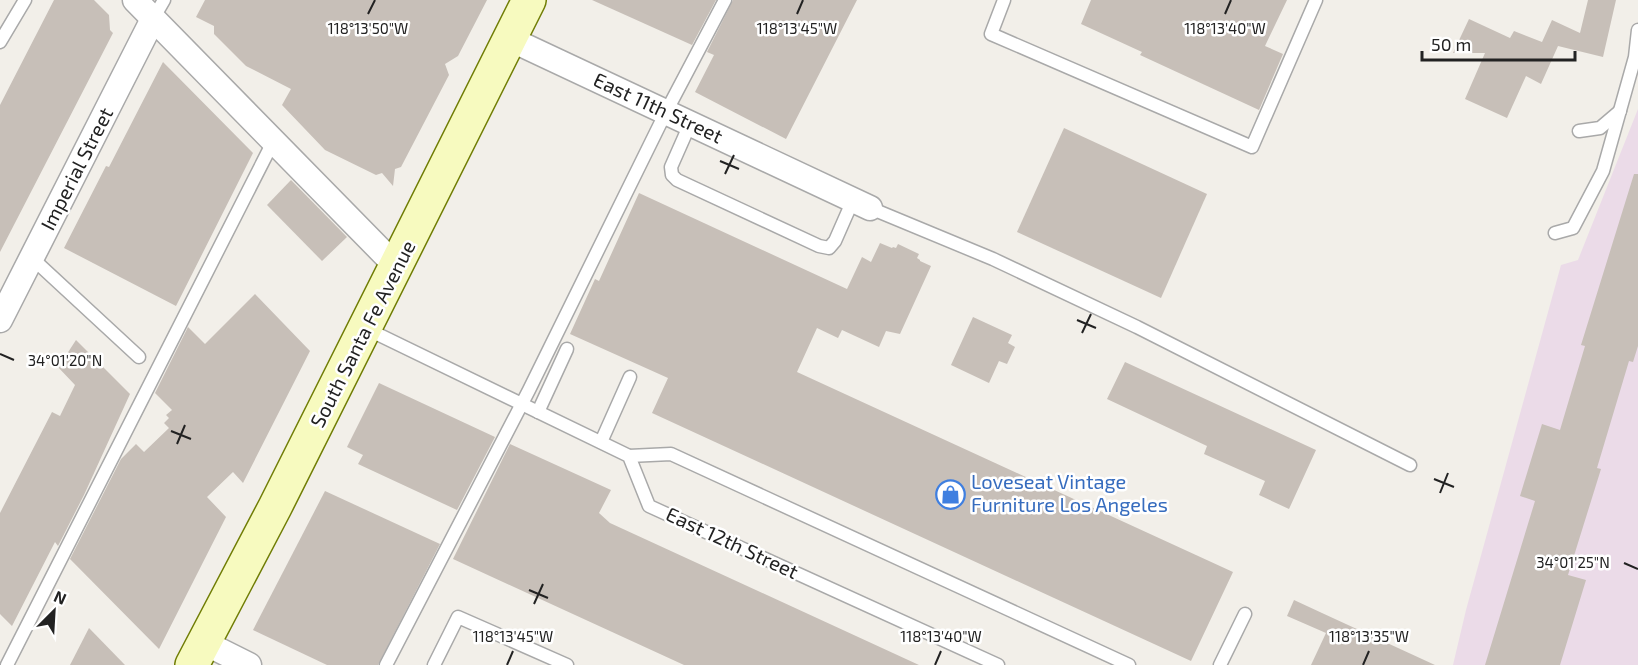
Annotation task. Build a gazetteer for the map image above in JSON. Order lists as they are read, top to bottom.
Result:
{
  "streets": {
    "main road": ["South Santa Fe Avenue"],
    "street": ["East 11th Street", "Imperial Street"],
    "lane": ["East 12th Street"]
  },
  "crossings": [
    ["East 11th Street", "South Santa Fe Avenue"]
  ],
  "places": {
    "shop": ["Loveseat Vintage Furniture Los Angeles"]
  },
  "scale_bar": "50 m",
  "north": "top right",
  "coordinates": [
    "118°13'50\"W",
    "118°13'45\"W",
    "118°13'40\"W",
    "34°01'20\"N",
    "34°01'25\"N",
    "118°13'35\"W"
  ]
}
